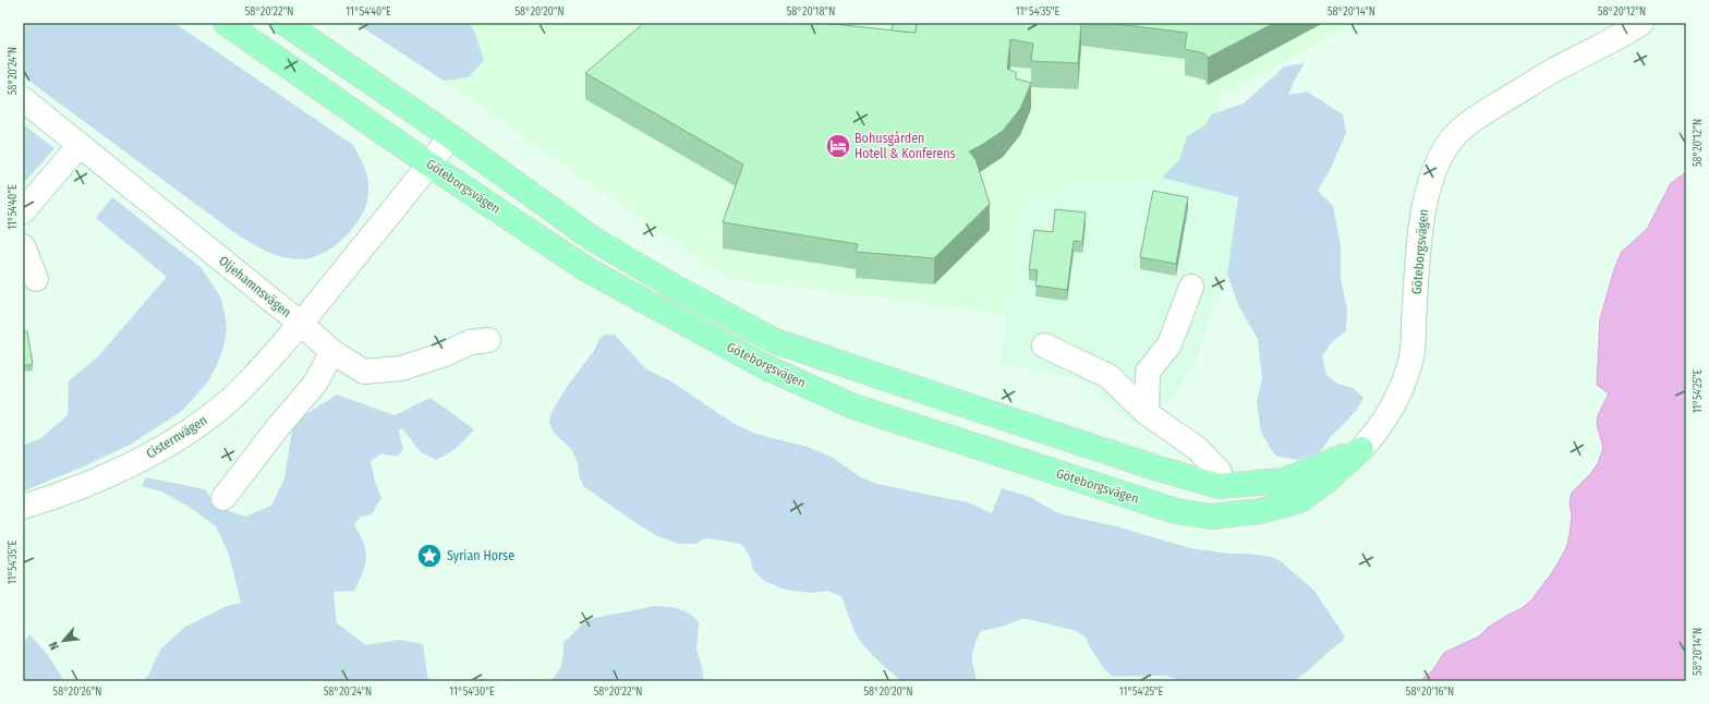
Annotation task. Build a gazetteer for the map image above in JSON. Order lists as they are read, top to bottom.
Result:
{
  "streets": {
    "main road": ["Göteborgsvägen"],
    "street": ["Oljehamnsvägen", "Cisternvägen"]
  },
  "crossings": [
    ["Göteborgsvägen", "Oljehamnsvägen"],
    ["Oljehamnsvägen", "Cisternvägen"]
  ],
  "places": {
    "hotel": ["Bohusgården Hotell & Konferens"],
    "place": ["Syrian Horse"]
  },
  "north": "bottom left",
  "coordinates": [
    "58°20'22\"N",
    "11°54'40\"E",
    "58°20'20\"N",
    "58°20'18\"N",
    "11°54'35\"E",
    "58°20'14\"N",
    "58°20'12\"N",
    "58°20'24\"N",
    "11°54'25\"E",
    "58°20'26\"N",
    "11°54'30\"E",
    "58°20'16\"N"
  ]
}
